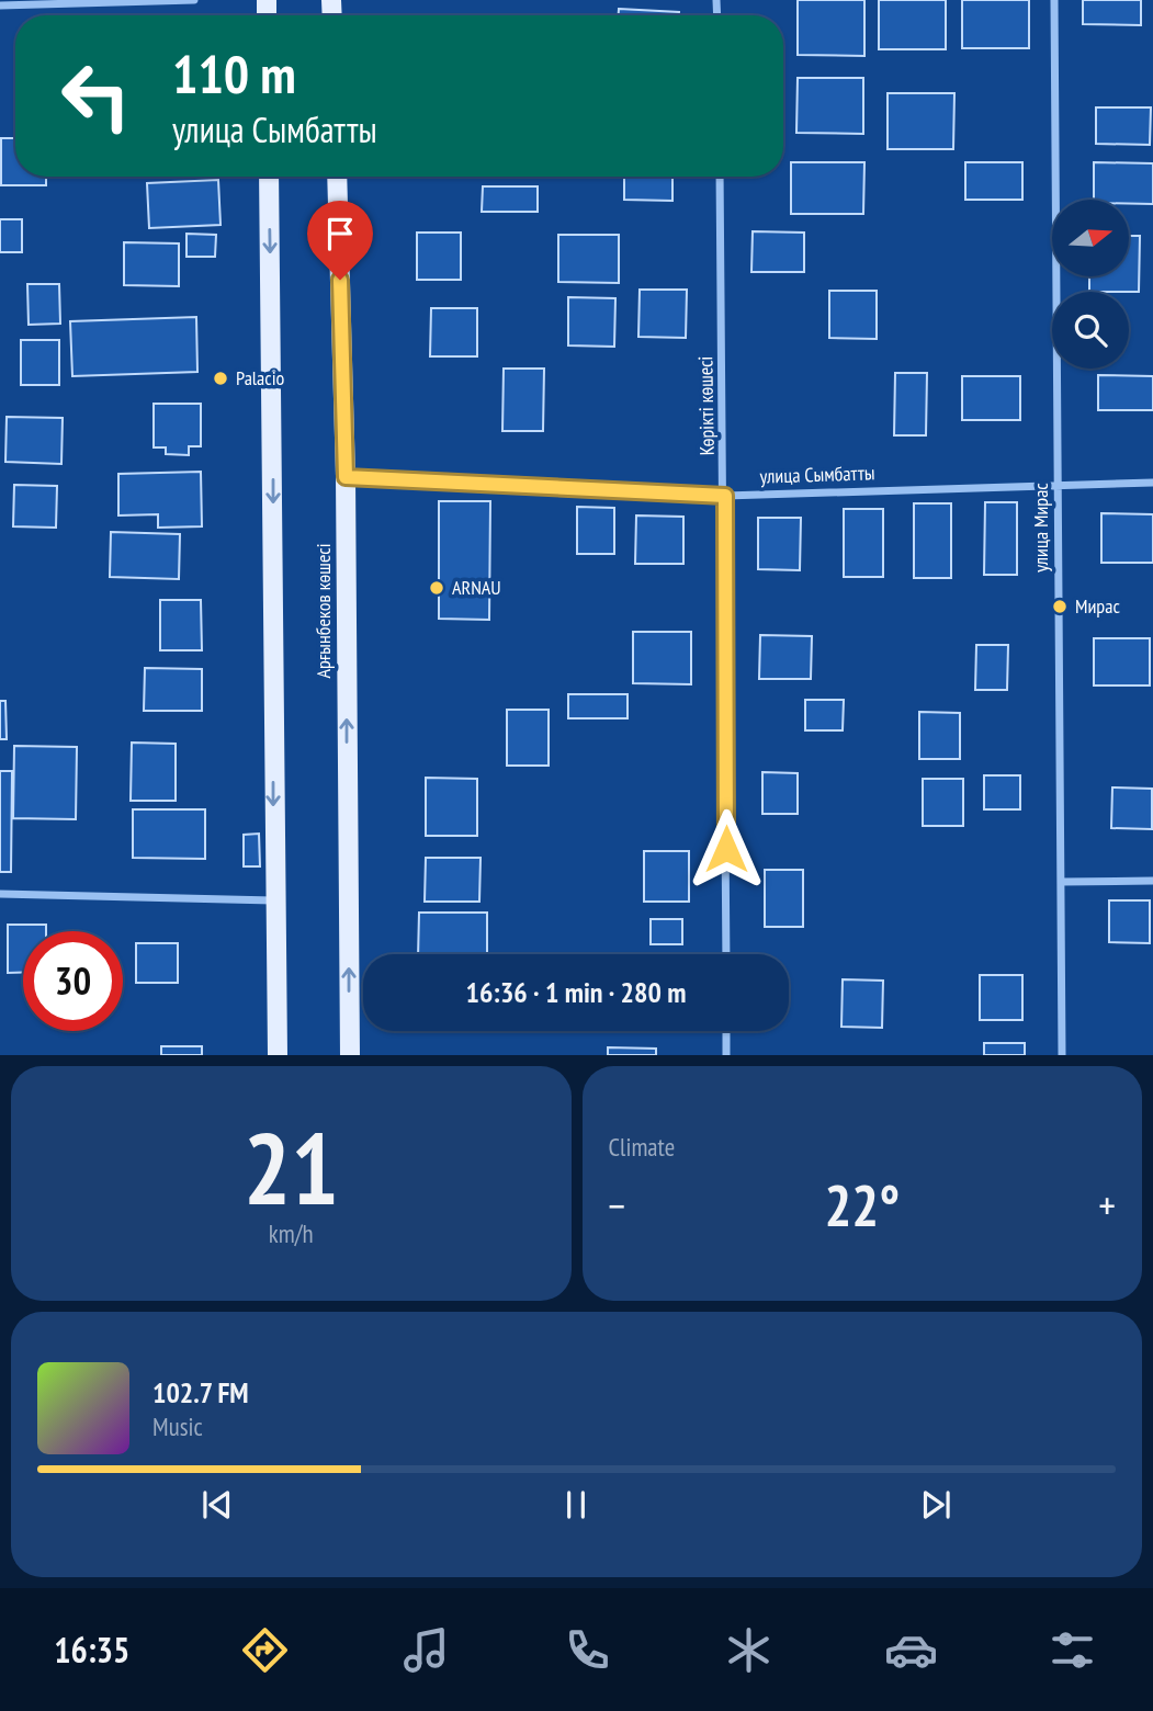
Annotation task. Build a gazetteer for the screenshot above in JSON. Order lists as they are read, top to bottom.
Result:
{
  "streets": {
    "main road": ["Арғынбеков көшесі"],
    "street": ["Көрікті көшесі", "улица Сымбатты", "улица Мирас"]
  },
  "crossings": [
    ["Көрікті көшесі", "улица Сымбатты"],
    ["улица Сымбатты", "улица Мирас"],
    ["улица Сымбатты", "Арғынбеков көшесі"]
  ],
  "places": ["Palacio", "ARNAU", "Мирас"],
  "north": "right",
  "page": {
    "turn": ["110 m", "улица Сымбатты"],
    "limit": "30",
    "trip": "16:36 · 1 min · 280 m",
    "tile": [
      ["21", "km/h"],
      "Climate"
    ],
    "heat": ["−", "22°", "+"],
    "song": ["102.7 FM", "Music"],
    "tabs": "16:35"
  }
}
